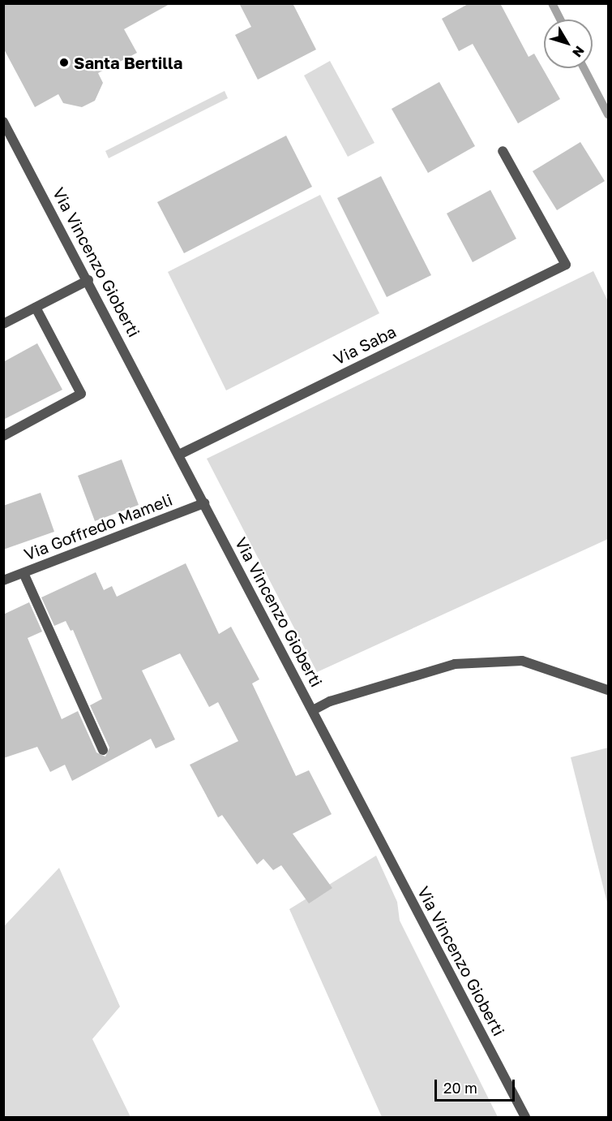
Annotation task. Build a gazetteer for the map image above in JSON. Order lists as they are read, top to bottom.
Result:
{
  "streets": {
    "street": ["Via Vincenzo Gioberti", "Via Saba", "Via Goffredo Mameli"]
  },
  "crossings": [
    ["Via Vincenzo Gioberti", "Via Saba"],
    ["Via Vincenzo Gioberti", "Via Goffredo Mameli"]
  ],
  "places": ["Santa Bertilla"],
  "scale_bar": "20 m",
  "north": "bottom right"
}
